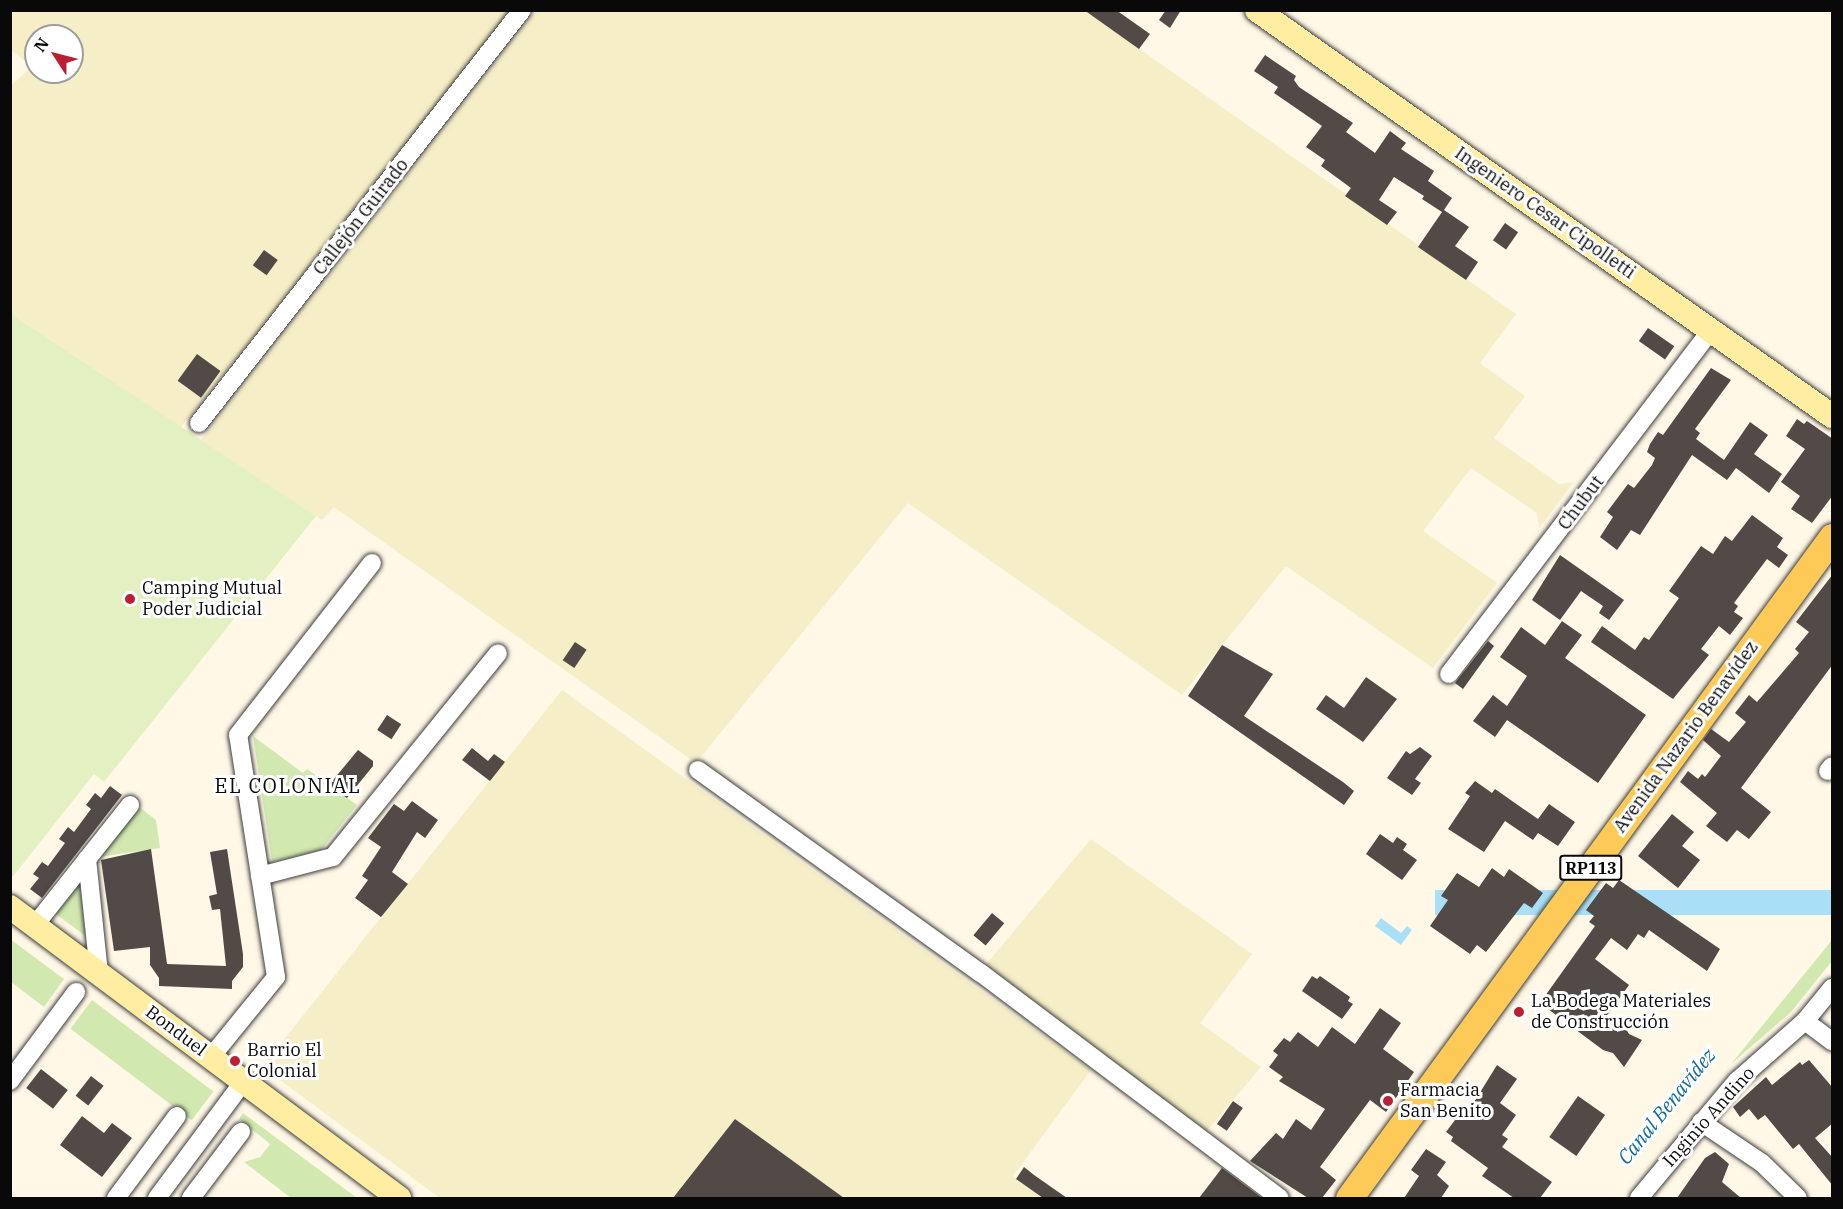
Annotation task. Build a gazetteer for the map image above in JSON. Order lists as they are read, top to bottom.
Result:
{
  "streets": {
    "main road": ["Avenida Nazario Benavídez", "RP113"],
    "street": [
      "Ingeniero Cesar Cipolletti",
      "Callejón Guirado",
      "Chubut",
      "Bonduel",
      "Inginio Andino"
    ]
  },
  "crossings": [
    ["Ingeniero Cesar Cipolletti", "Chubut"]
  ],
  "districts": ["EL COLONIAL"],
  "water": ["Canal Benavídez"],
  "places": [
    "Camping Mutual Poder Judicial",
    "La Bodega Materiales de Construcción",
    "Barrio El Colonial",
    "Farmacia San Benito"
  ],
  "north": "top left"
}
